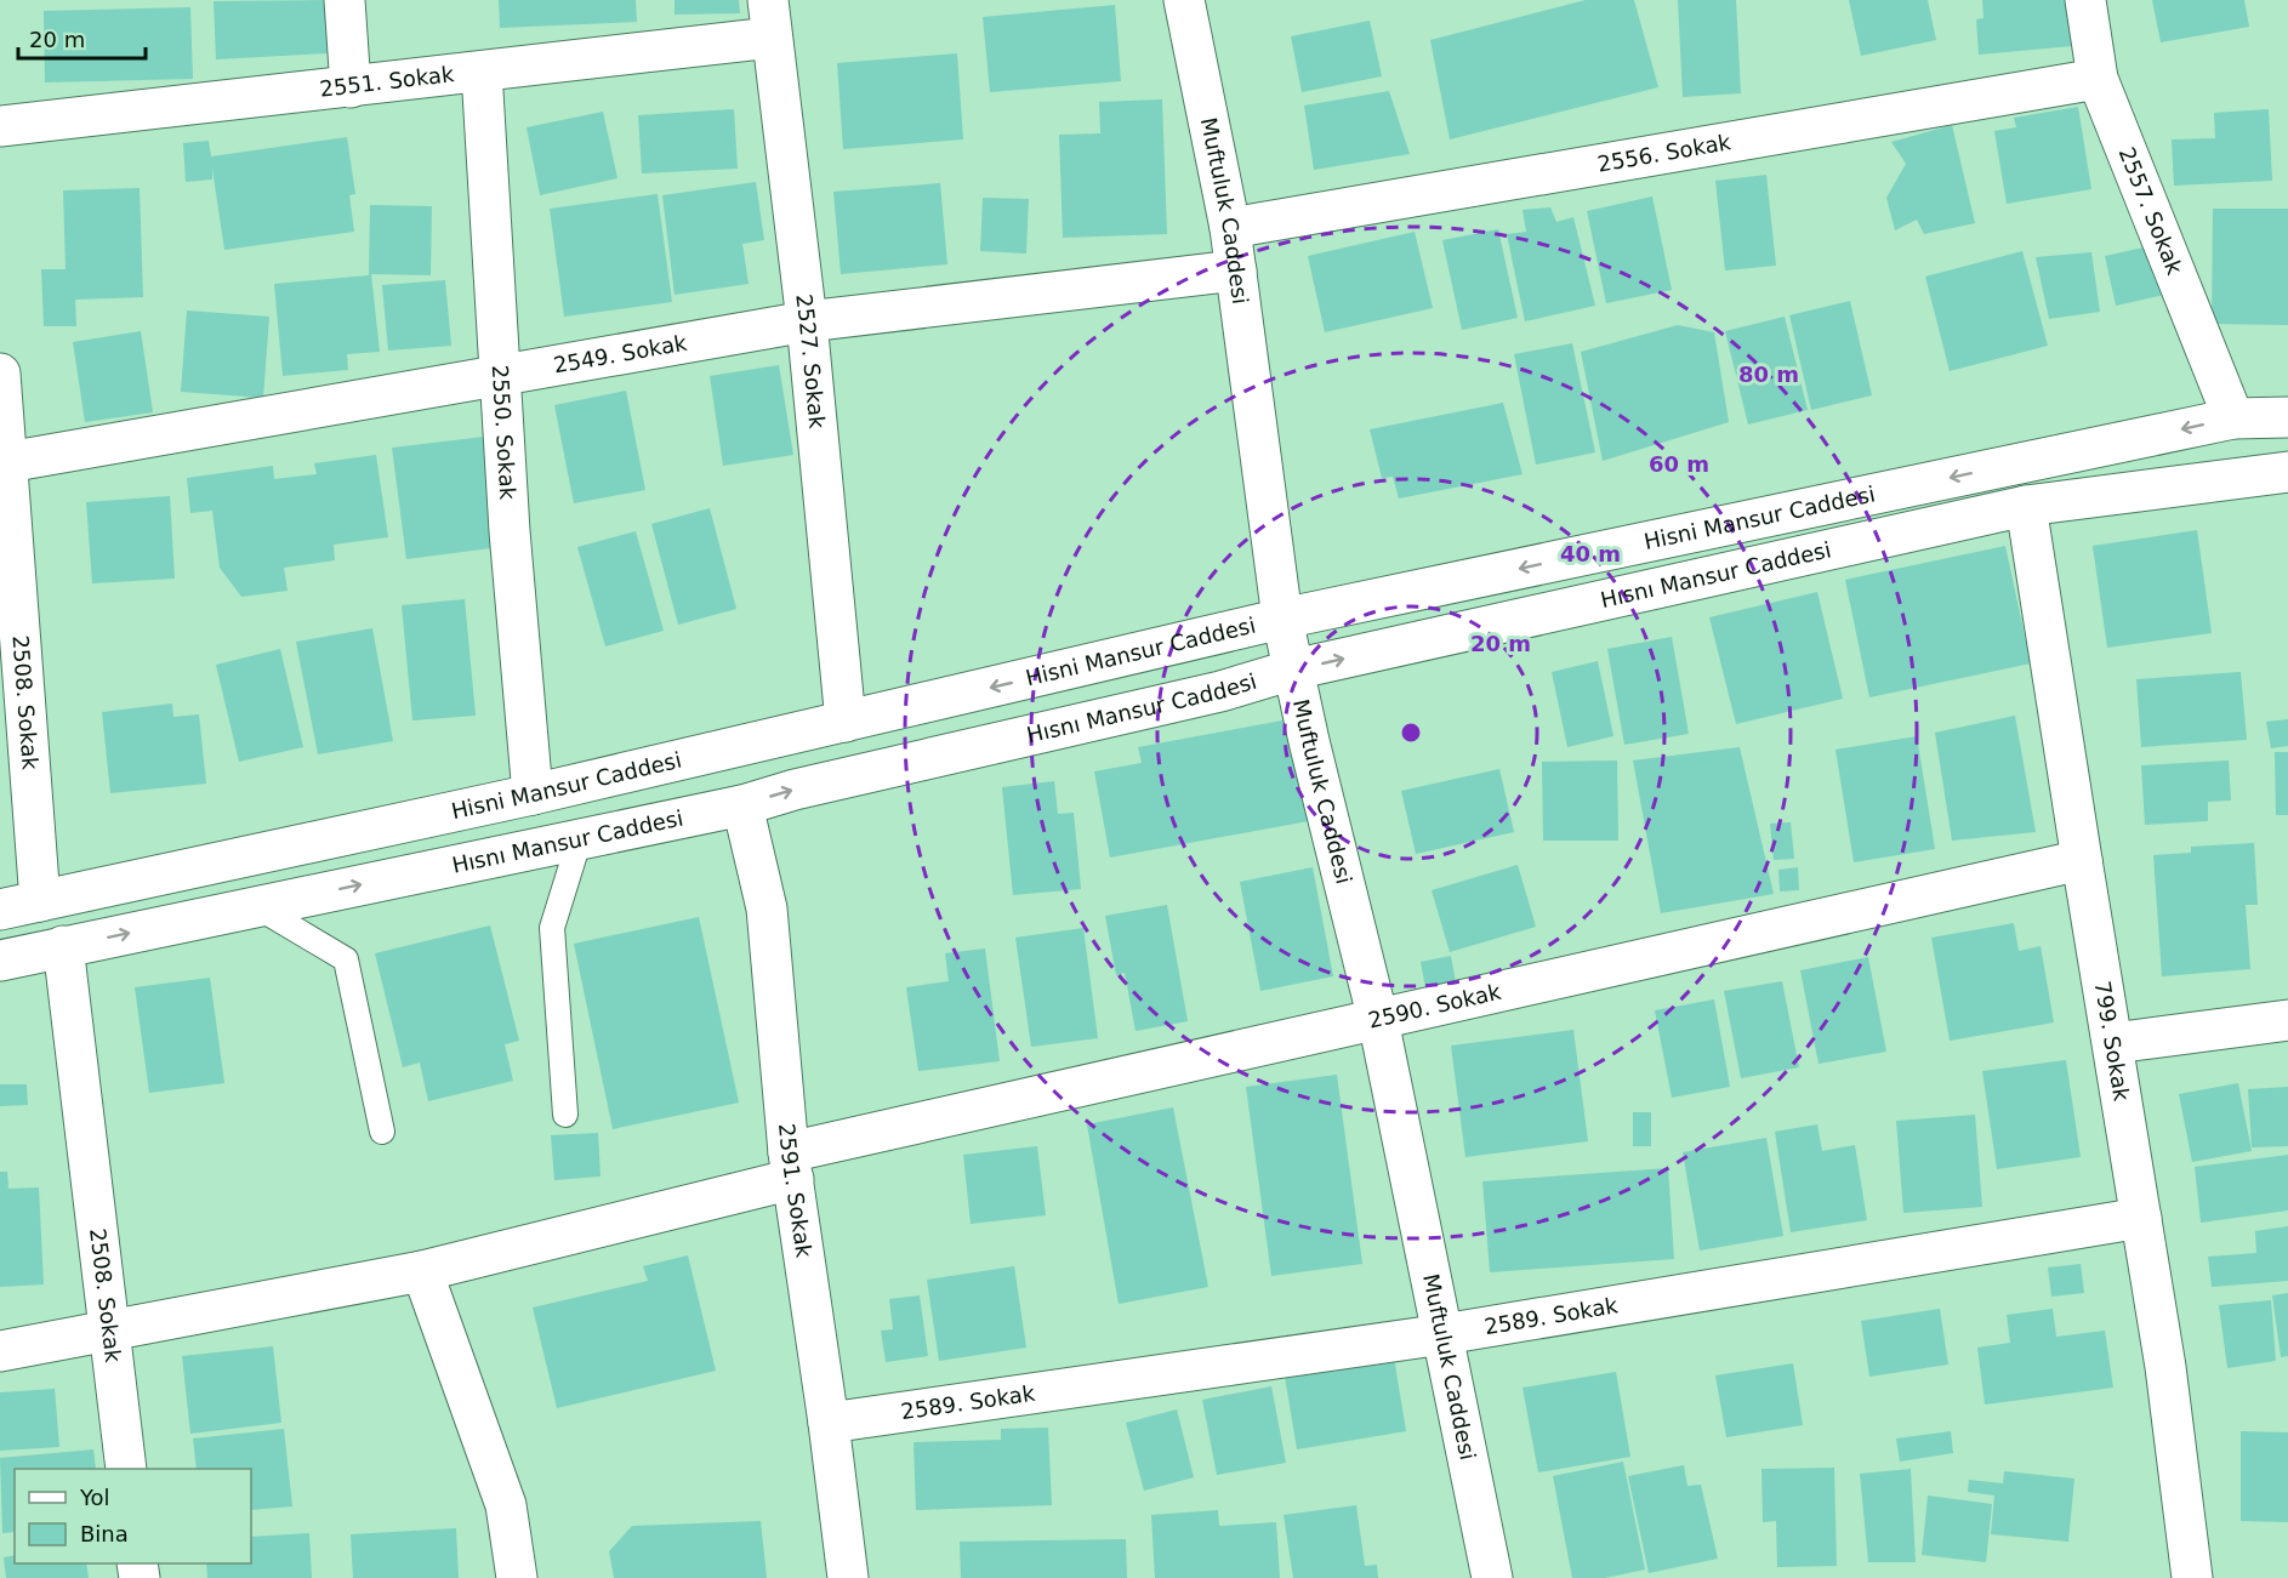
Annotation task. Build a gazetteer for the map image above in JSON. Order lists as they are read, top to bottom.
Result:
{
  "streets": {
    "street": [
      "2551. Sokak",
      "2556. Sokak",
      "Muftuluk Caddesi",
      "2557. Sokak",
      "2549. Sokak",
      "2527. Sokak",
      "2550. Sokak",
      "Hisni Mansur Caddesi",
      "Hısnı Mansur Caddesi",
      "2508. Sokak",
      "2590. Sokak",
      "799. Sokak",
      "2591. Sokak",
      "2589. Sokak"
    ]
  },
  "crossings": [
    ["2551. Sokak", "2527. Sokak"],
    ["2551. Sokak", "2550. Sokak"],
    ["2556. Sokak", "Muftuluk Caddesi"],
    ["2556. Sokak", "2557. Sokak"],
    ["Muftuluk Caddesi", "2549. Sokak"],
    ["Muftuluk Caddesi", "Hisni Mansur Caddesi"],
    ["Muftuluk Caddesi", "Hısnı Mansur Caddesi"],
    ["Muftuluk Caddesi", "2590. Sokak"],
    ["Muftuluk Caddesi", "2589. Sokak"],
    ["2557. Sokak", "Hisni Mansur Caddesi"],
    ["2549. Sokak", "2527. Sokak"],
    ["2549. Sokak", "2550. Sokak"],
    ["2549. Sokak", "2508. Sokak"],
    ["2527. Sokak", "Hisni Mansur Caddesi"],
    ["2550. Sokak", "Hisni Mansur Caddesi"],
    ["Hisni Mansur Caddesi", "2508. Sokak"],
    ["Hısnı Mansur Caddesi", "2508. Sokak"],
    ["Hısnı Mansur Caddesi", "799. Sokak"],
    ["Hısnı Mansur Caddesi", "2591. Sokak"],
    ["2508. Sokak", "2590. Sokak"],
    ["2590. Sokak", "799. Sokak"],
    ["2590. Sokak", "2591. Sokak"],
    ["799. Sokak", "2589. Sokak"],
    ["2591. Sokak", "2589. Sokak"]
  ],
  "one_way": ["Hisni Mansur Caddesi", "Hısnı Mansur Caddesi"],
  "legend": ["Yol", "Bina"],
  "scale_bar": "20 m",
  "rings": [
    "80 m",
    "60 m",
    "40 m",
    "20 m"
  ]
}
